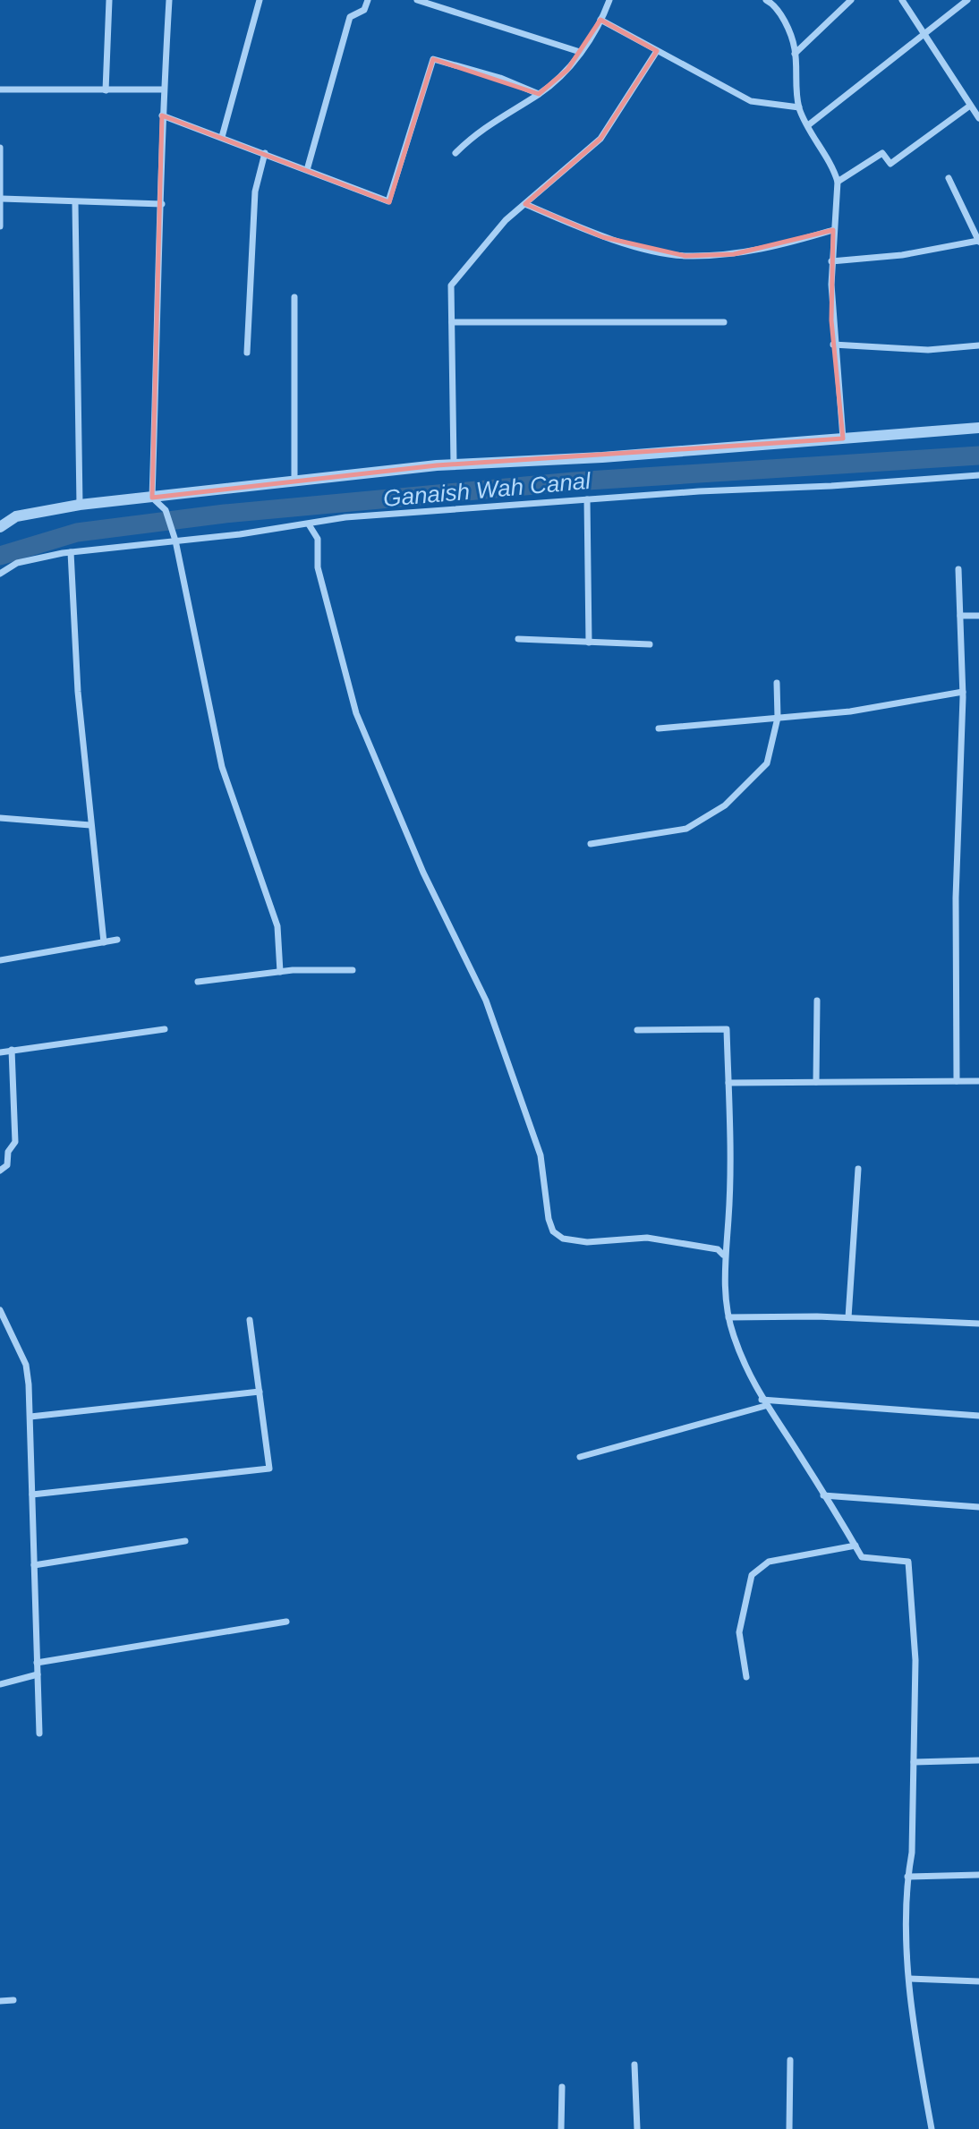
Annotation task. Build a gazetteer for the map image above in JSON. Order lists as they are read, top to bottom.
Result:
{
  "water": ["Ganaish Wah Canal"]
}
